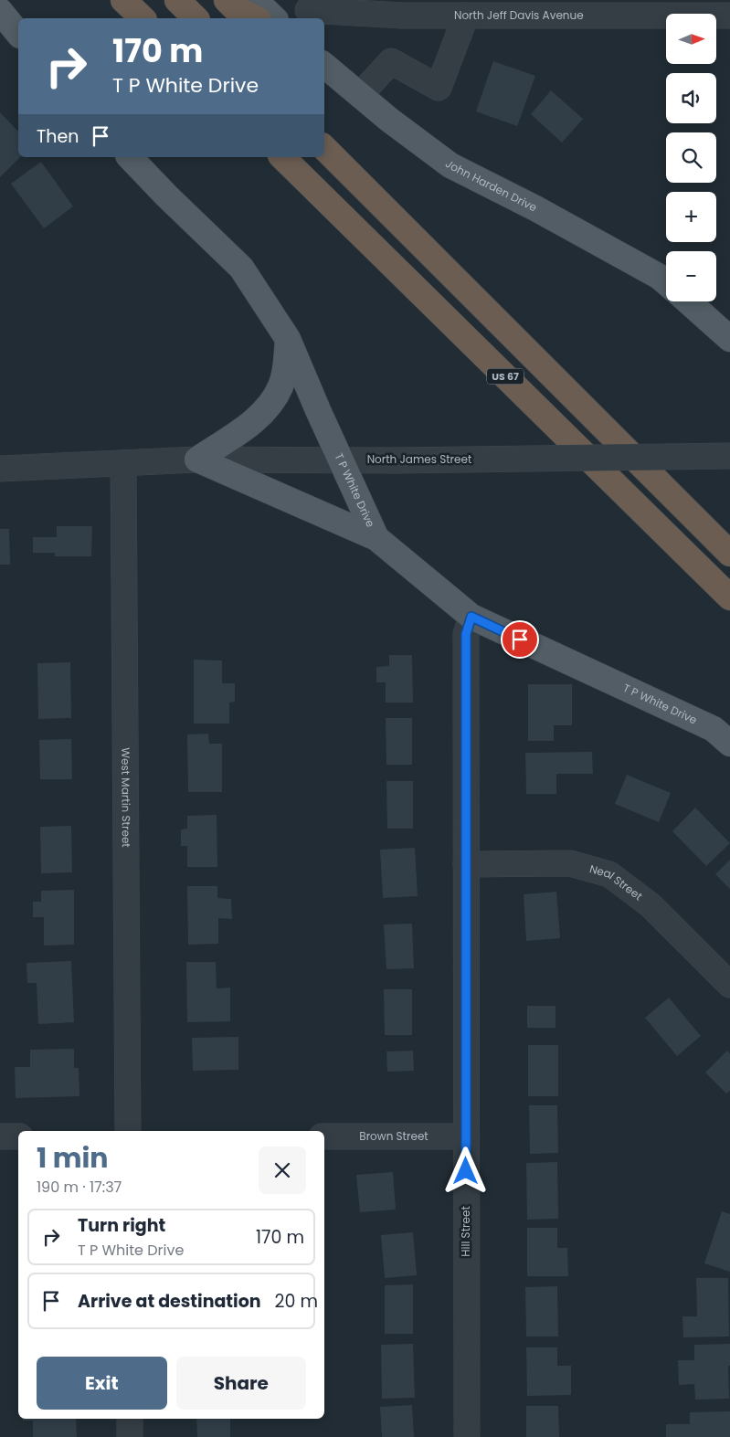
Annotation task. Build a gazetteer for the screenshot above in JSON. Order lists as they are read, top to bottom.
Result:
{
  "streets": {
    "highway": ["US 67"],
    "main road": ["John Harden Drive", "T P White Drive"],
    "street": [
      "North Jeff Davis Avenue",
      "North James Street",
      "West Martin Street",
      "Neal Street",
      "Brown Street",
      "Hill Street"
    ]
  },
  "crossings": [
    ["North James Street", "T P White Drive"],
    ["North James Street", "West Martin Street"],
    ["T P White Drive", "Hill Street"],
    ["Neal Street", "Hill Street"],
    ["Brown Street", "Hill Street"]
  ],
  "north": "right",
  "page": {
    "map_buttons": ["+", "−"],
    "turn": ["170 m", "T P White Drive"],
    "then": "Then",
    "heading": ["1 min", "190 m · 17:37"],
    "list": [
      {
        "name": "Turn right",
        "note": "T P White Drive",
        "value": "170 m"
      },
      {
        "name": "Arrive at destination",
        "value": "20 m"
      }
    ],
    "buttons": ["Exit", "Share"]
  }
}
